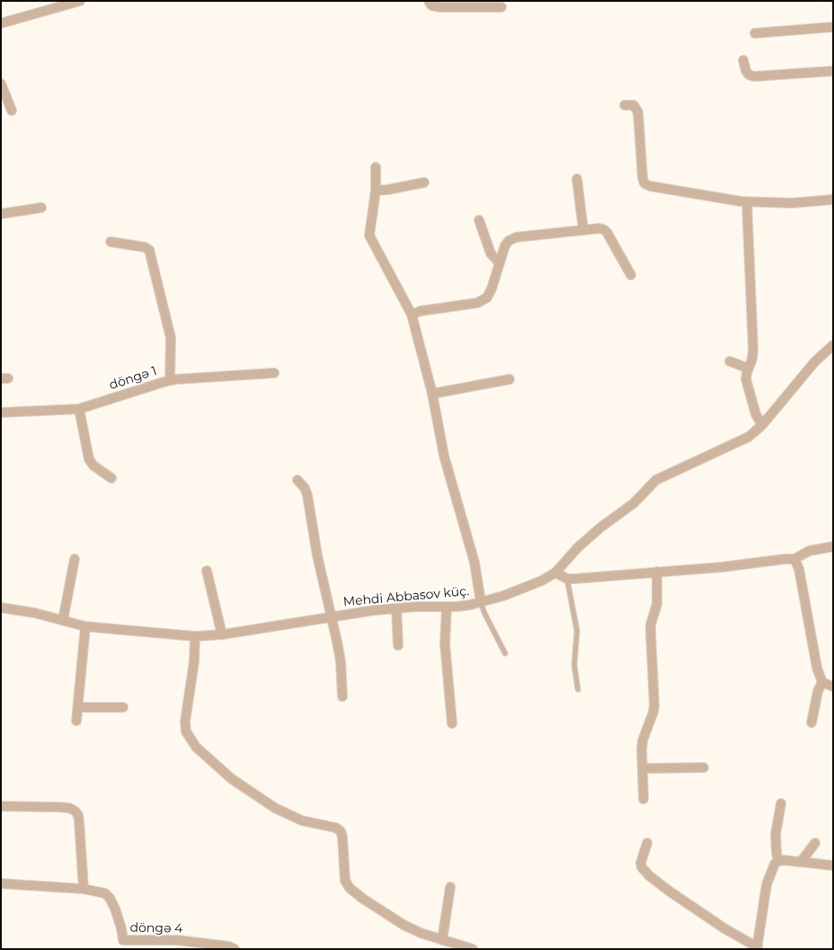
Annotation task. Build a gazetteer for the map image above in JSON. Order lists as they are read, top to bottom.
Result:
{
  "streets": {
    "street": ["döngə 1", "Mehdi Abbasov küç.", "döngə 4"]
  }
}
